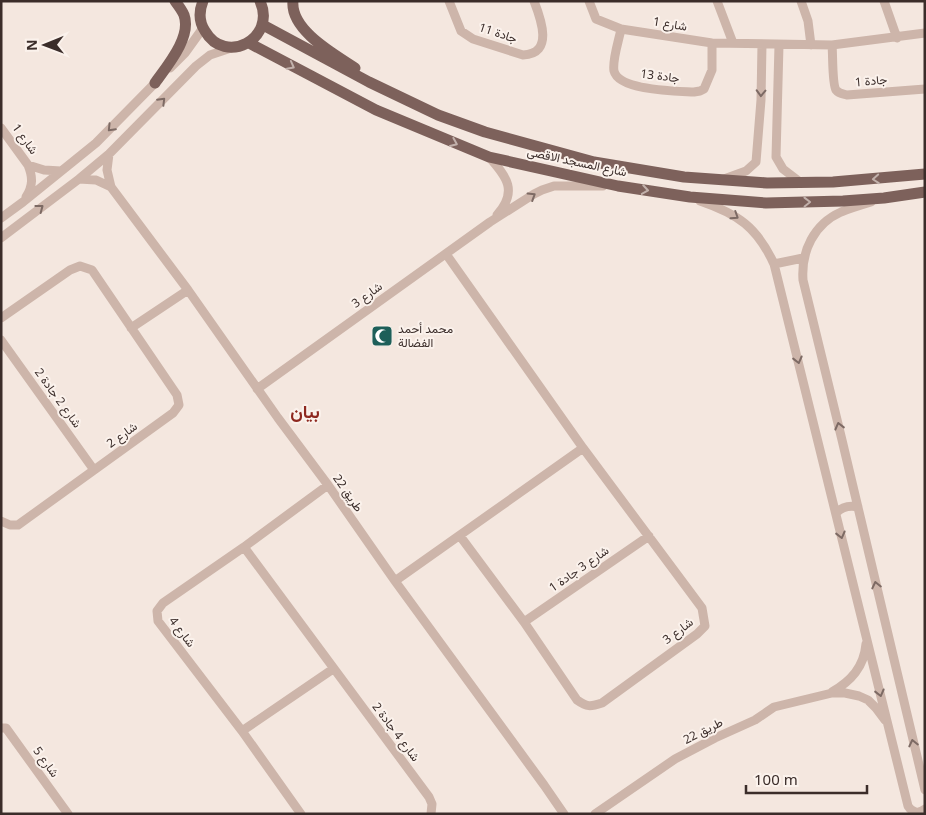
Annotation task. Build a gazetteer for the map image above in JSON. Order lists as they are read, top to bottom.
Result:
{
  "streets": {
    "main road": ["شارع المسجد الاقصى"],
    "street": [
      "شارع 1",
      "جادة 11",
      "جادة 13",
      "جادة 1",
      "شارع 3",
      "شارع 2 جادة 2",
      "شارع 2",
      "طريق 22",
      "شارع 3 جادة 1",
      "شارع 4",
      "شارع 4 جادة 2",
      "شارع 5"
    ]
  },
  "crossings": [
    ["شارع 1", "جادة 13"],
    ["شارع 1", "جادة 1"],
    ["شارع المسجد الاقصى", "شارع 3"],
    ["شارع 3", "طريق 22"],
    ["شارع 3", "شارع 3 جادة 1"],
    ["شارع 2 جادة 2", "شارع 2"],
    ["طريق 22", "شارع 4"],
    ["شارع 4", "شارع 4 جادة 2"]
  ],
  "districts": ["بيان"],
  "places": {
    "mosque": ["محمد أحمد الفضالة"]
  },
  "scale_bar": "100 m",
  "north": "left"
}
